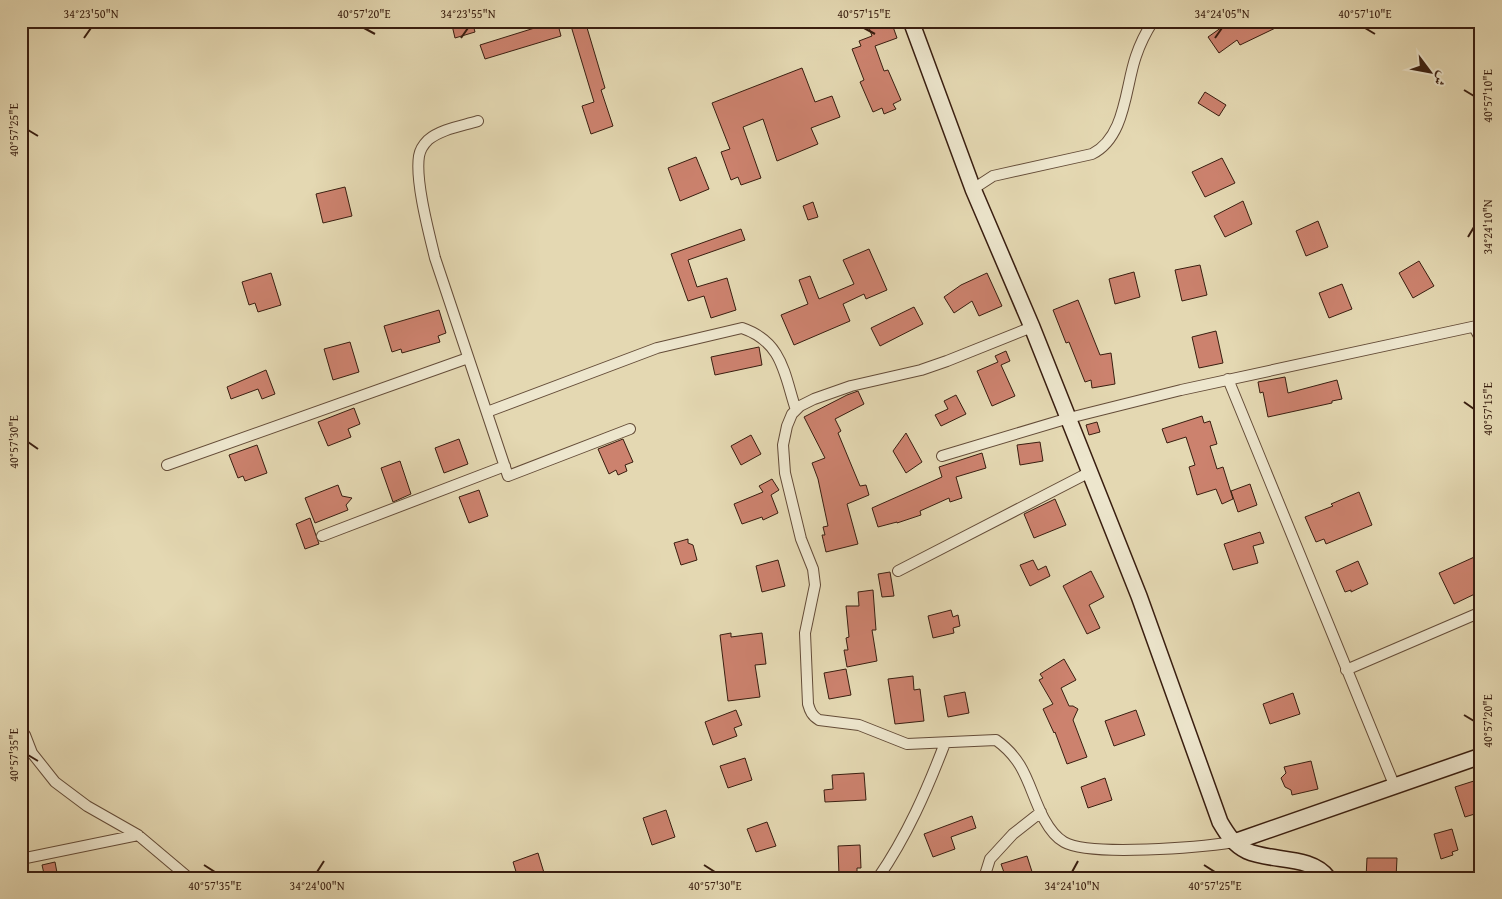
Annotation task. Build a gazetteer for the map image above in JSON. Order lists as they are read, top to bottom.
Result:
{
  "north": "bottom right",
  "coordinates": [
    "34°23'50\"N",
    "40°57'20\"E",
    "34°23'55\"N",
    "40°57'15\"E",
    "34°24'05\"N",
    "40°57'10\"E",
    "40°57'25\"E",
    "34°24'10\"N",
    "40°57'30\"E",
    "40°57'35\"E",
    "34°24'00\"N"
  ]
}
